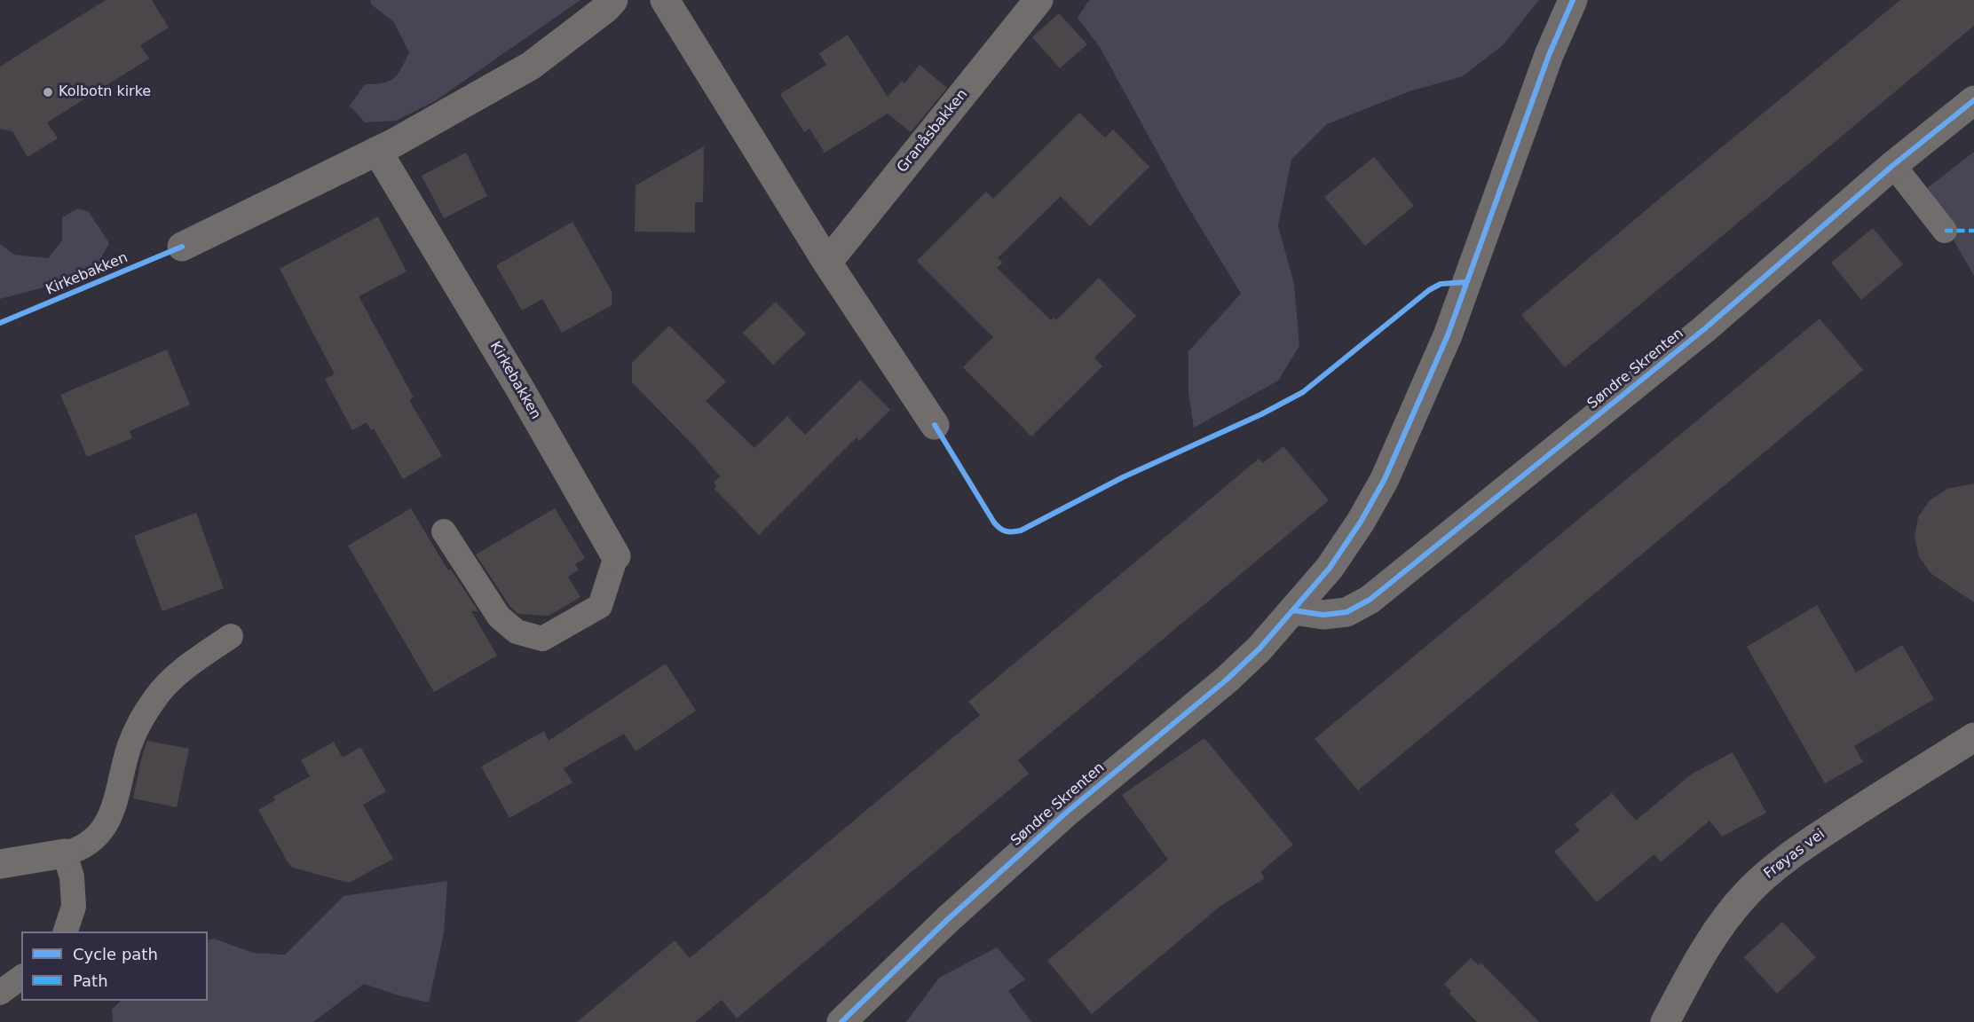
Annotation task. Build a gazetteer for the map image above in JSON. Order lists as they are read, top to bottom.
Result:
{
  "streets": {
    "street": [
      "Granåsbakken",
      "Kirkebakken",
      "Søndre Skrenten",
      "Frøyas vei"
    ]
  },
  "places": ["Kolbotn kirke"],
  "legend": ["Cycle path", "Path"]
}
